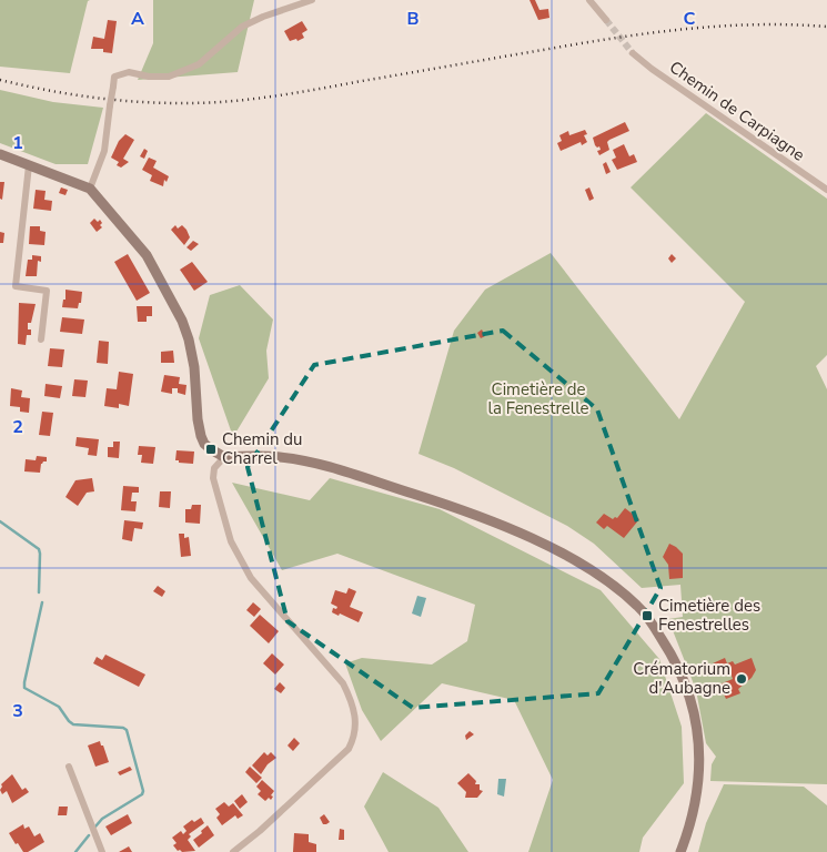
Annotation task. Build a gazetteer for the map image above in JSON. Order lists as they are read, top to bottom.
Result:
{
  "streets": {
    "street": ["Chemin de Carpiagne"]
  },
  "parks": ["Cimetière de la Fenestrelle"],
  "places": {
    "transit": ["Chemin du Charrel", "Cimetière des Fenestrelles"],
    "other": ["Crématorium d'Aubagne"]
  },
  "grid": {
    "columns": ["A", "B", "C"],
    "rows": ["1", "2", "3"]
  }
}
